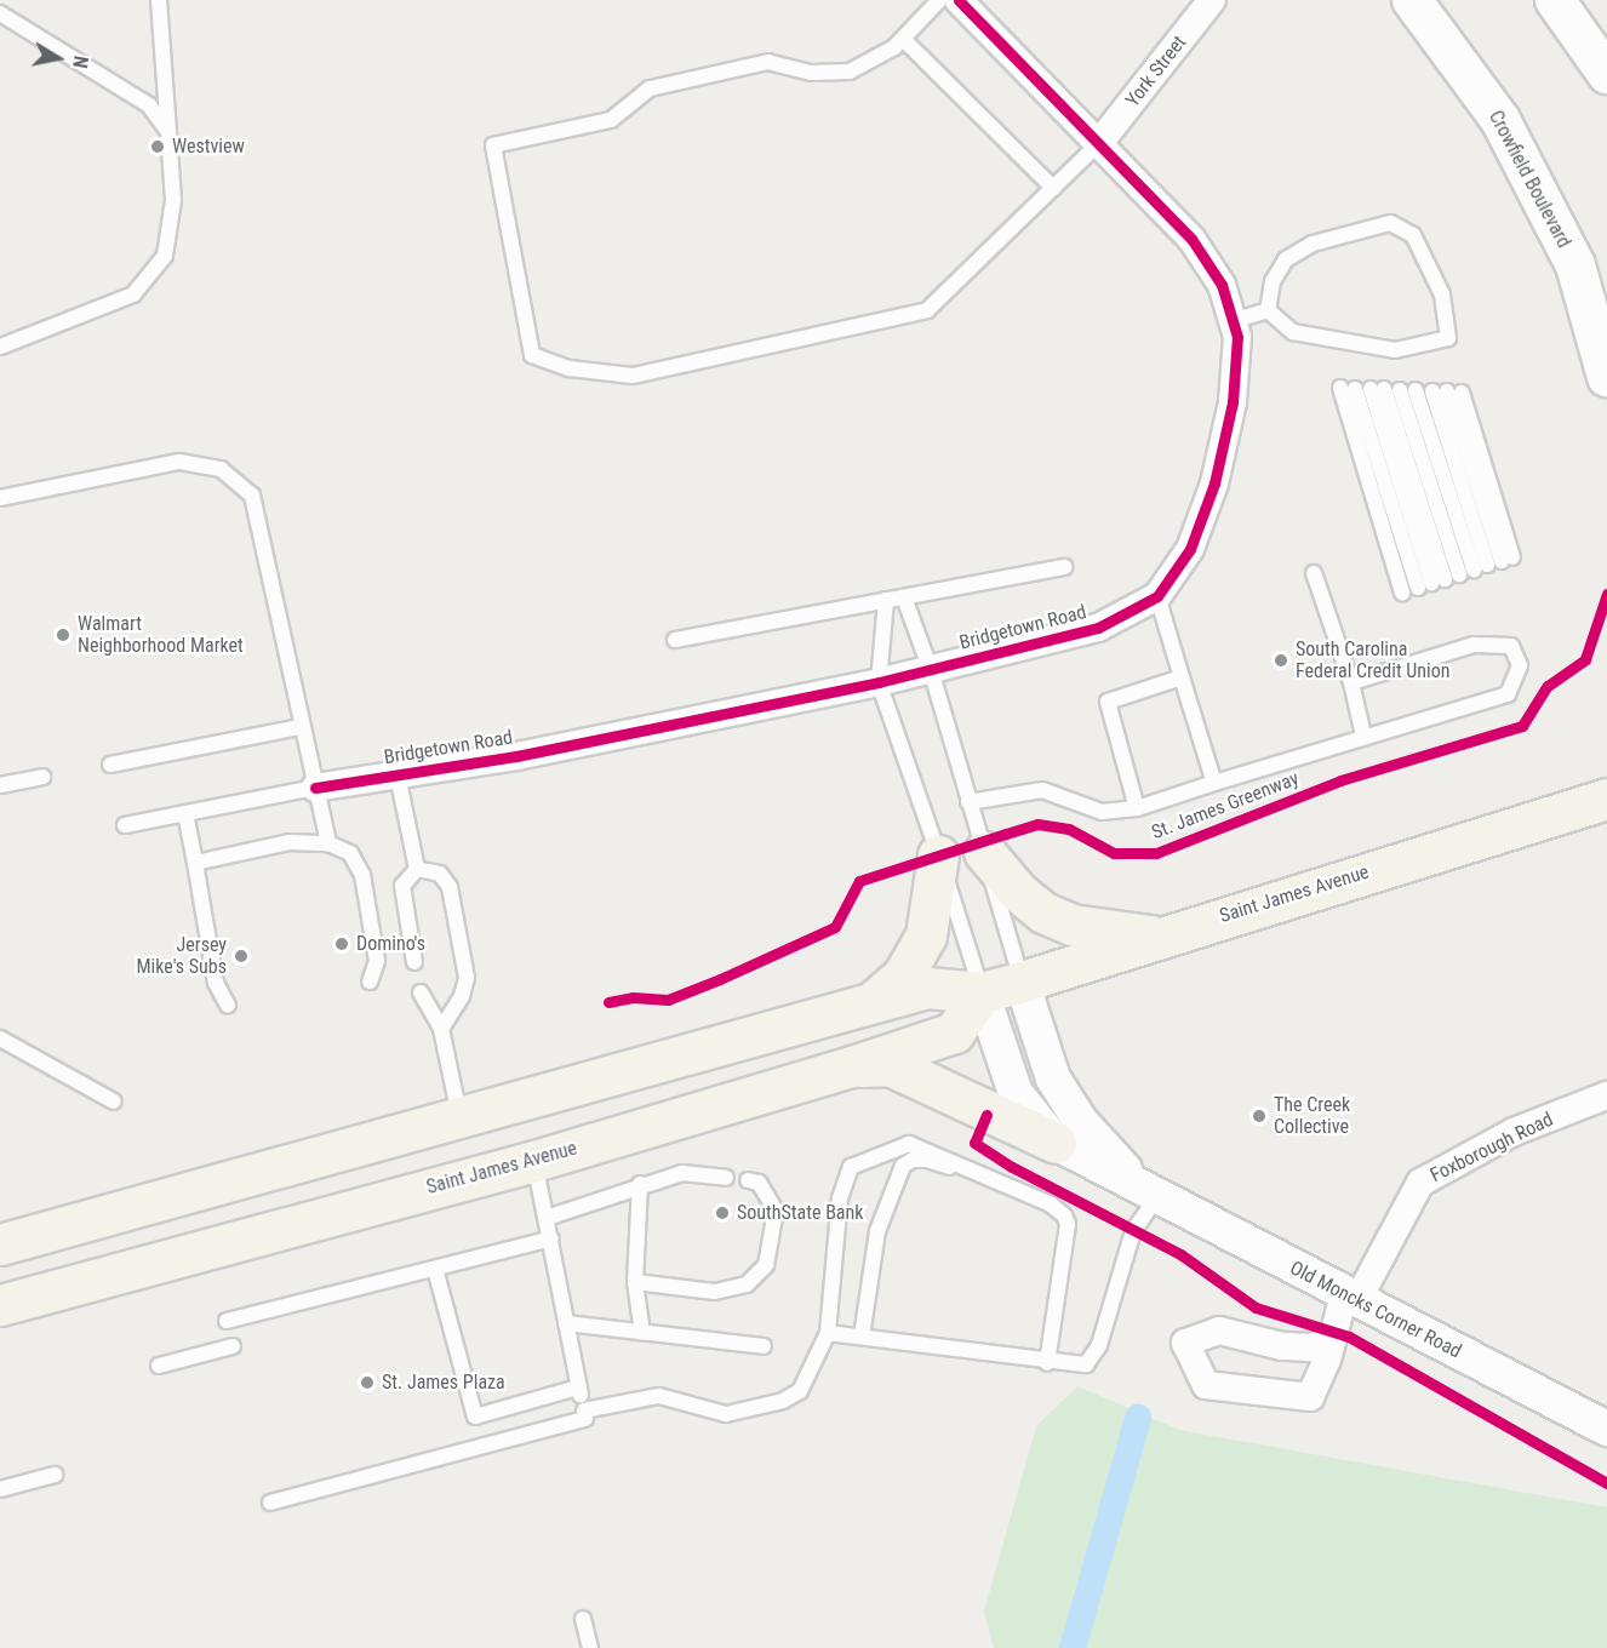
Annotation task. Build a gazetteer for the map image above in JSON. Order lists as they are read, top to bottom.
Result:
{
  "streets": {
    "main road": ["Crowfield Boulevard", "Saint James Avenue"],
    "street": [
      "York Street",
      "Bridgetown Road",
      "Foxborough Road",
      "Old Moncks Corner Road"
    ],
    "cycle path": ["St. James Greenway"]
  },
  "crossings": [
    ["York Street", "Bridgetown Road"],
    ["Foxborough Road", "Old Moncks Corner Road"]
  ],
  "places": [
    "Westview",
    "Walmart Neighborhood Market",
    "South Carolina Federal Credit Union",
    "Domino's",
    "Jersey Mike's Subs",
    "The Creek Collective",
    "SouthState Bank",
    "St. James Plaza"
  ],
  "north": "right"
}
